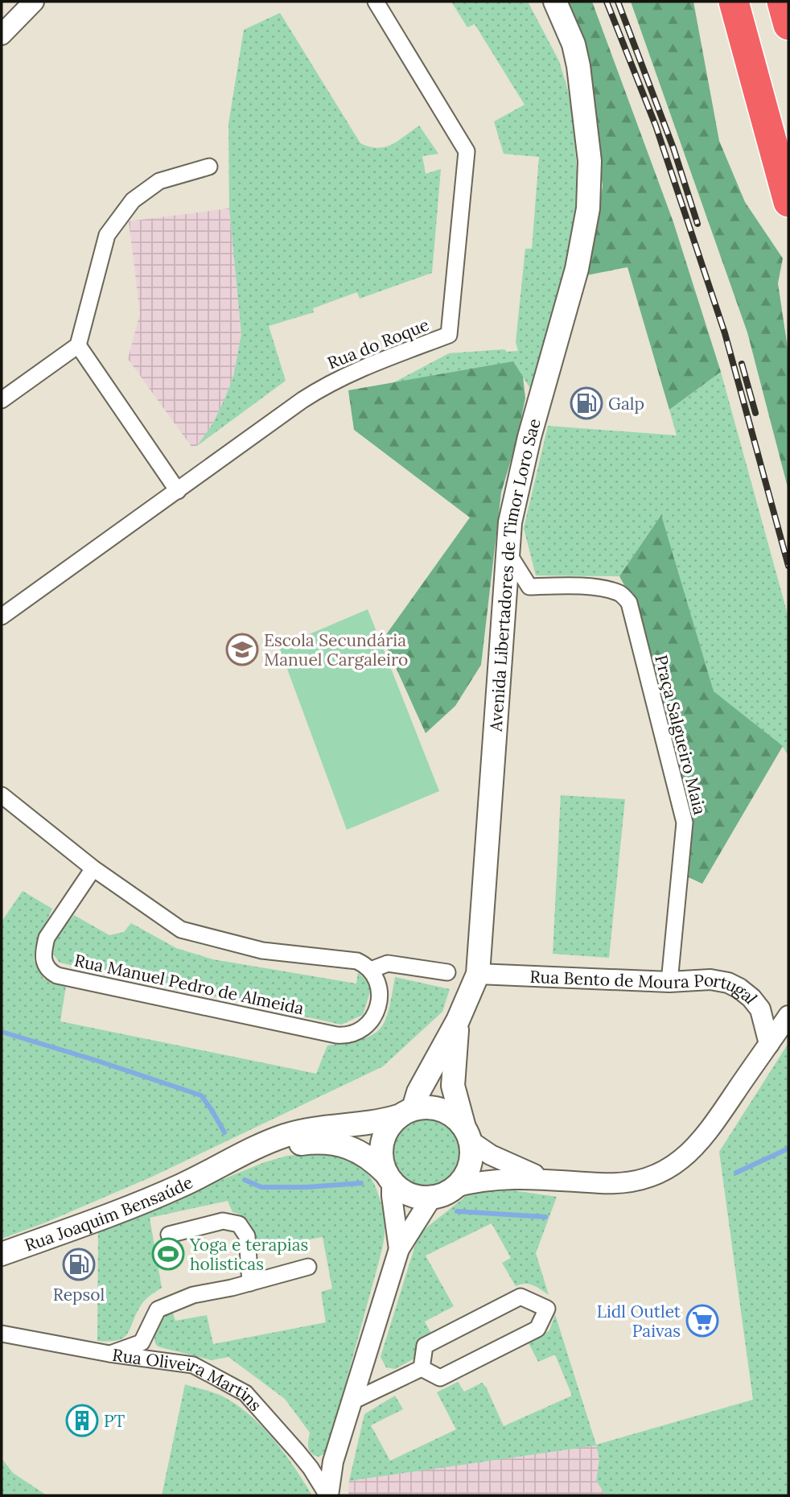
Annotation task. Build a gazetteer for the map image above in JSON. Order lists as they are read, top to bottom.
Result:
{
  "streets": {
    "main road": ["Avenida Libertadores de Timor Loro Sae", "Rua Joaquim Bensaúde"],
    "street": [
      "Rua do Roque",
      "Praça Salgueiro Maia",
      "Rua Manuel Pedro de Almeida",
      "Rua Bento de Moura Portugal",
      "Rua Oliveira Martins"
    ]
  },
  "crossings": [
    ["Avenida Libertadores de Timor Loro Sae", "Praça Salgueiro Maia"],
    ["Avenida Libertadores de Timor Loro Sae", "Rua Bento de Moura Portugal"],
    ["Avenida Libertadores de Timor Loro Sae", "Rua Joaquim Bensaúde"],
    ["Praça Salgueiro Maia", "Rua Bento de Moura Portugal"]
  ],
  "places": {
    "fuel station": ["Galp", "Repsol"],
    "school or university": ["Escola Secundária Manuel Cargaleiro"],
    "sports": ["Yoga e terapias holisticas"],
    "supermarket": ["Lidl Outlet Paivas"],
    "building": ["PT"]
  }
}
